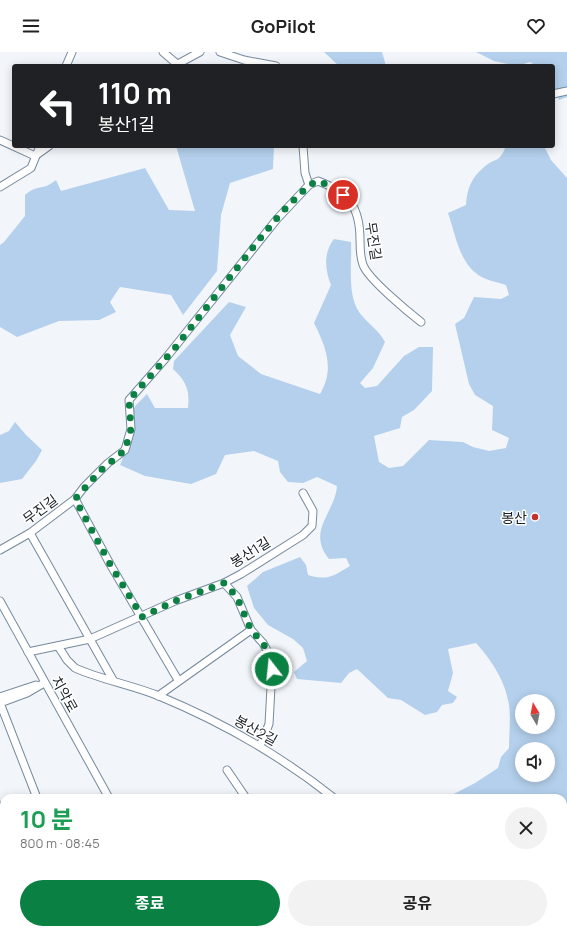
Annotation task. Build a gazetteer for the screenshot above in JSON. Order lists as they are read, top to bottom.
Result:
{
  "streets": {
    "street": [
      "무진길",
      "봉산1길",
      "치악로",
      "봉산2길"
    ]
  },
  "crossings": [
    ["봉산1길", "치악로"],
    ["봉산1길", "봉산2길"]
  ],
  "places": ["봉산"],
  "north": "top",
  "page": {
    "header": "GoPilot",
    "turn": ["110 m", "봉산1길"],
    "heading": ["10 분", "800 m · 08:45"],
    "buttons": ["종료", "공유"]
  }
}
